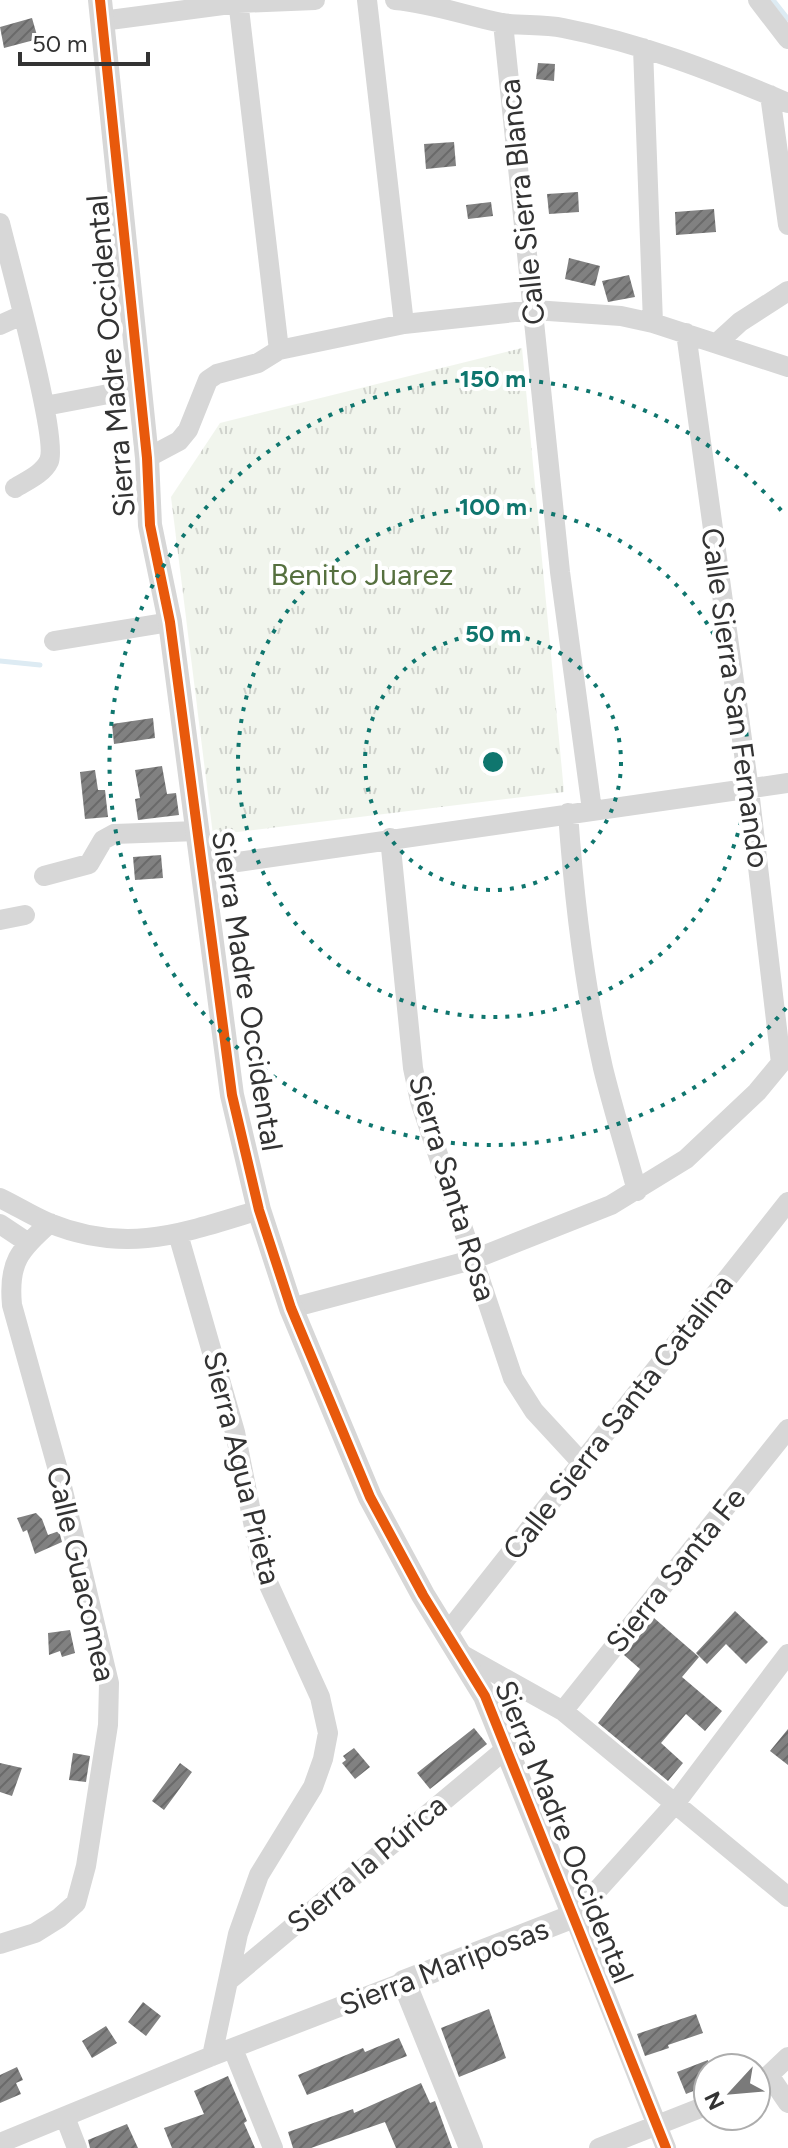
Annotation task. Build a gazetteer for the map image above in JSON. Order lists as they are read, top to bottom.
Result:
{
  "streets": {
    "street": [
      "Calle Sierra Blanca",
      "Sierra Madre Occidental",
      "Calle Sierra San Fernando",
      "Sierra Santa Rosa",
      "Calle Sierra Santa Catalina",
      "Sierra Agua Prieta",
      "Sierra Santa Fe",
      "Calle Guacomea",
      "Sierra la Púrica",
      "Sierra Mariposas"
    ]
  },
  "crossings": [
    ["Sierra Madre Occidental", "Calle Sierra Santa Catalina"],
    ["Sierra Madre Occidental", "Sierra la Púrica"],
    ["Sierra Madre Occidental", "Sierra Mariposas"],
    ["Sierra Santa Rosa", "Calle Sierra Santa Catalina"],
    ["Sierra Agua Prieta", "Sierra la Púrica"],
    ["Sierra Agua Prieta", "Sierra Mariposas"]
  ],
  "parks": ["Benito Juarez"],
  "scale_bar": "50 m",
  "north": "bottom left",
  "rings": ["150 m", "100 m", "50 m"]
}
